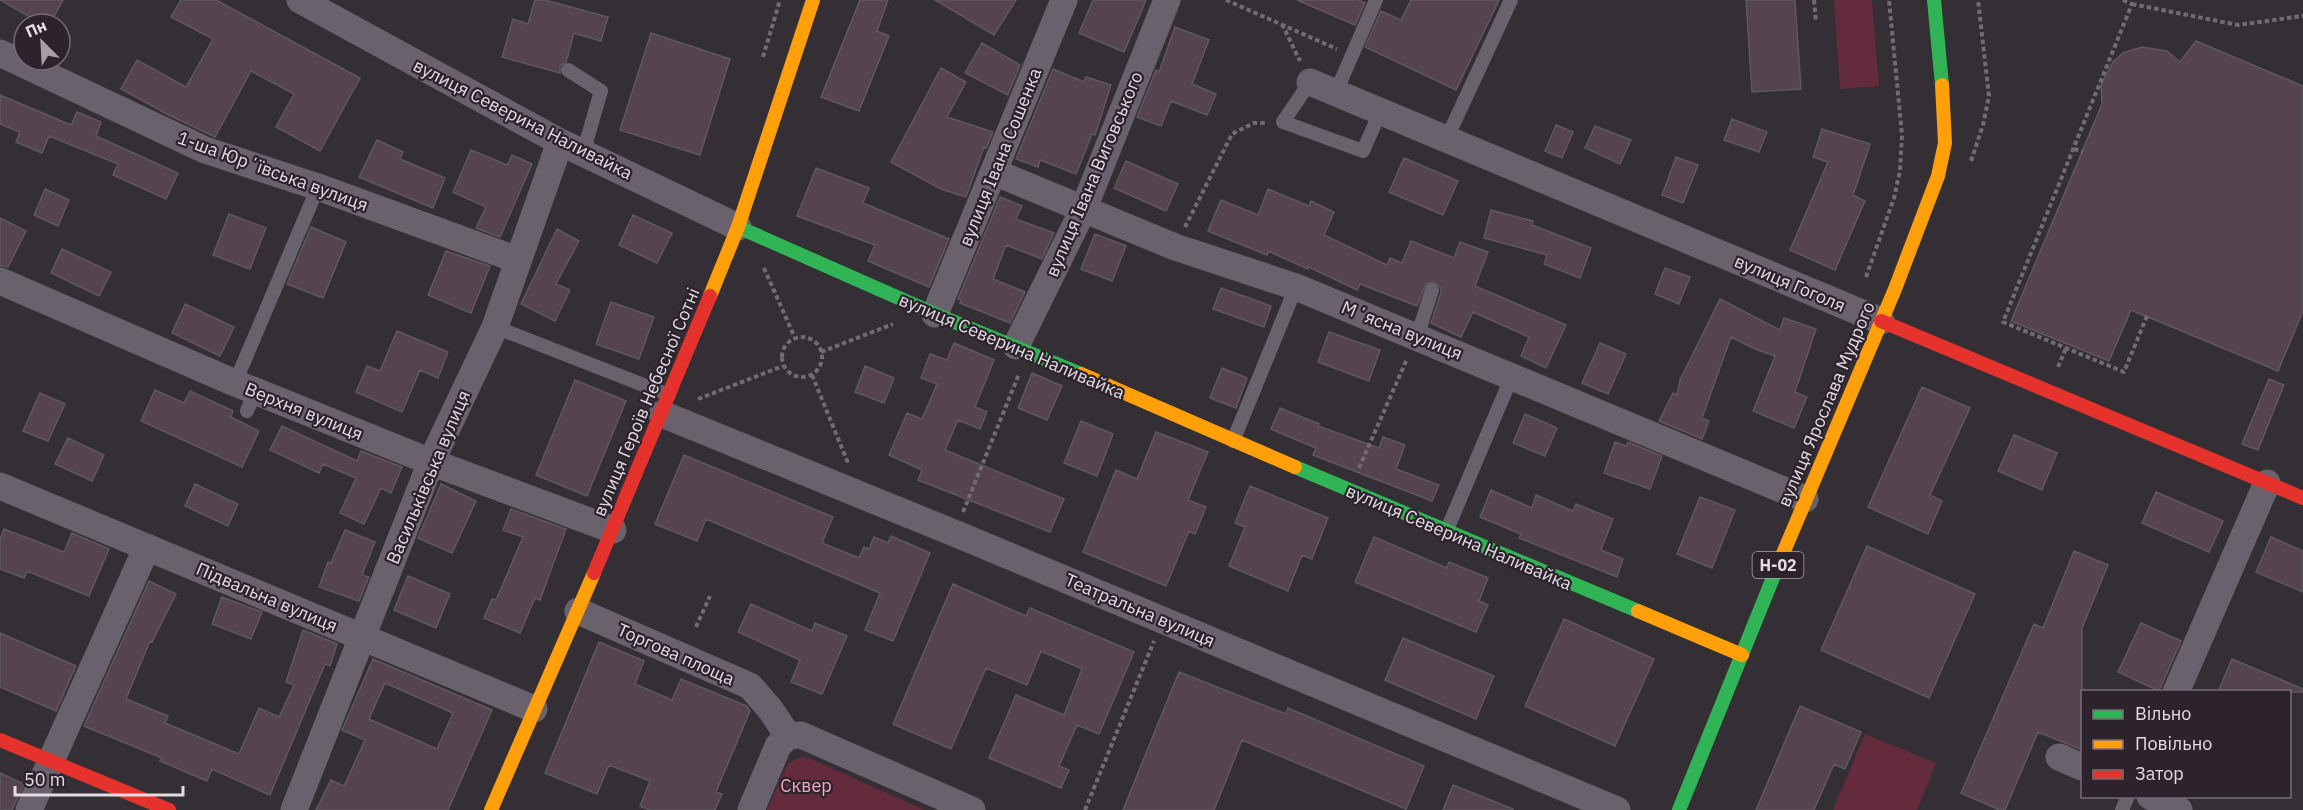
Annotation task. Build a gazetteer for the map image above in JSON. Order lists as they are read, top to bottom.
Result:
{
  "streets": {
    "street": [
      "вулиця Северина Наливайка",
      "вулиця Івана Сошенка",
      "1-ша Юрʼївська вулиця",
      "вулиця Івана Виговського",
      "вулиця Гоголя",
      "Мʼясна вулиця",
      "вулиця Героїв Небесної Сотні",
      "вулиця Ярослава Мудрого",
      "Верхня вулиця",
      "Васильківська вулиця",
      "Н-02",
      "Підвальна вулиця",
      "Театральна вулиця",
      "Торгова площа"
    ]
  },
  "crossings": [
    ["вулиця Северина Наливайка", "вулиця Івана Сошенка"],
    ["вулиця Северина Наливайка", "вулиця Івана Виговського"],
    ["вулиця Северина Наливайка", "вулиця Героїв Небесної Сотні"],
    ["вулиця Северина Наливайка", "вулиця Ярослава Мудрого"],
    ["вулиця Северина Наливайка", "Васильківська вулиця"],
    ["вулиця Івана Сошенка", "Мʼясна вулиця"],
    ["1-ша Юрʼївська вулиця", "Васильківська вулиця"],
    ["вулиця Івана Виговського", "Мʼясна вулиця"],
    ["вулиця Гоголя", "вулиця Ярослава Мудрого"],
    ["Мʼясна вулиця", "вулиця Ярослава Мудрого"],
    ["вулиця Героїв Небесної Сотні", "Верхня вулиця"],
    ["вулиця Героїв Небесної Сотні", "Підвальна вулиця"],
    ["вулиця Героїв Небесної Сотні", "Театральна вулиця"],
    ["вулиця Героїв Небесної Сотні", "Торгова площа"],
    ["Верхня вулиця", "Васильківська вулиця"],
    ["Васильківська вулиця", "Підвальна вулиця"]
  ],
  "parks": ["Сквер"],
  "legend": ["Вільно", "Повільно", "Затор"],
  "scale_bar": "50 m",
  "north": "top left"
}
